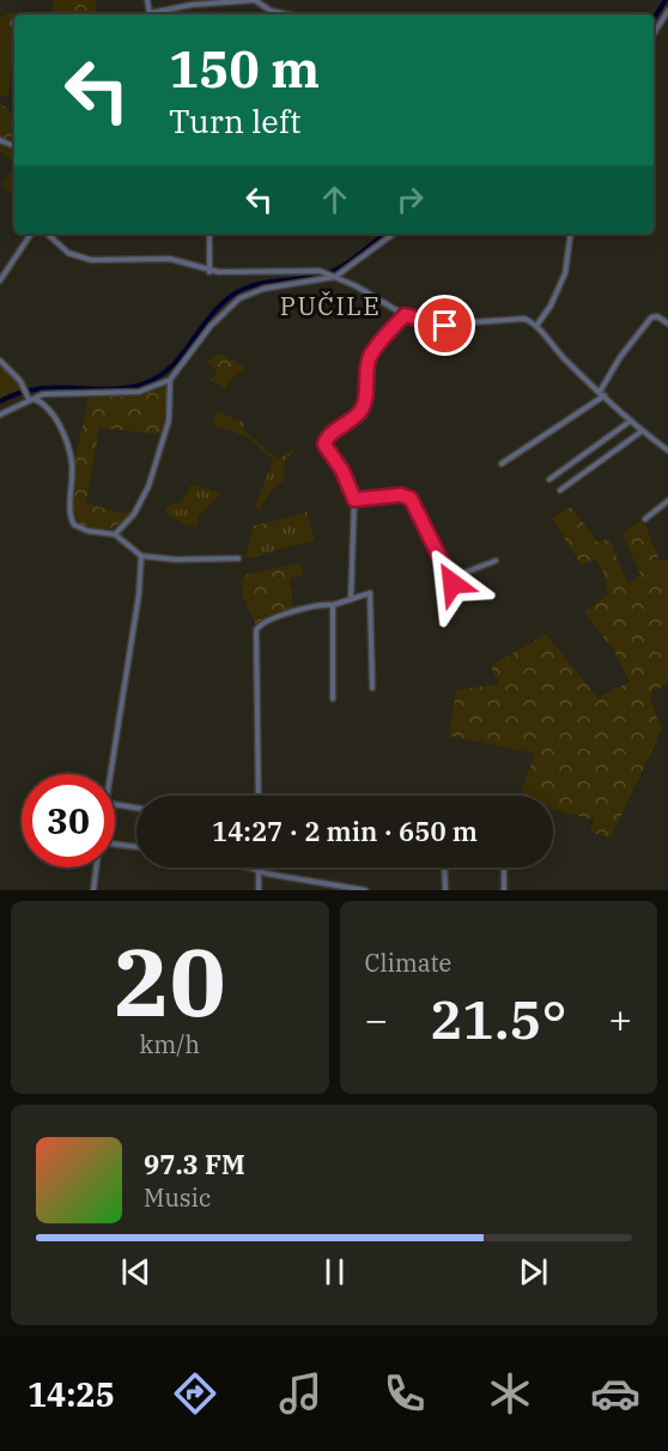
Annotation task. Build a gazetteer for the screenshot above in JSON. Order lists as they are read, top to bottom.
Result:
{
  "districts": ["PUČILE"],
  "page": {
    "turn": ["150 m", "Turn left"],
    "limit": "30",
    "trip": "14:27 · 2 min · 650 m",
    "tile": [
      ["20", "km/h"],
      "Climate"
    ],
    "heat": ["−", "21.5°", "+"],
    "song": ["97.3 FM", "Music"],
    "tabs": "14:25"
  }
}
